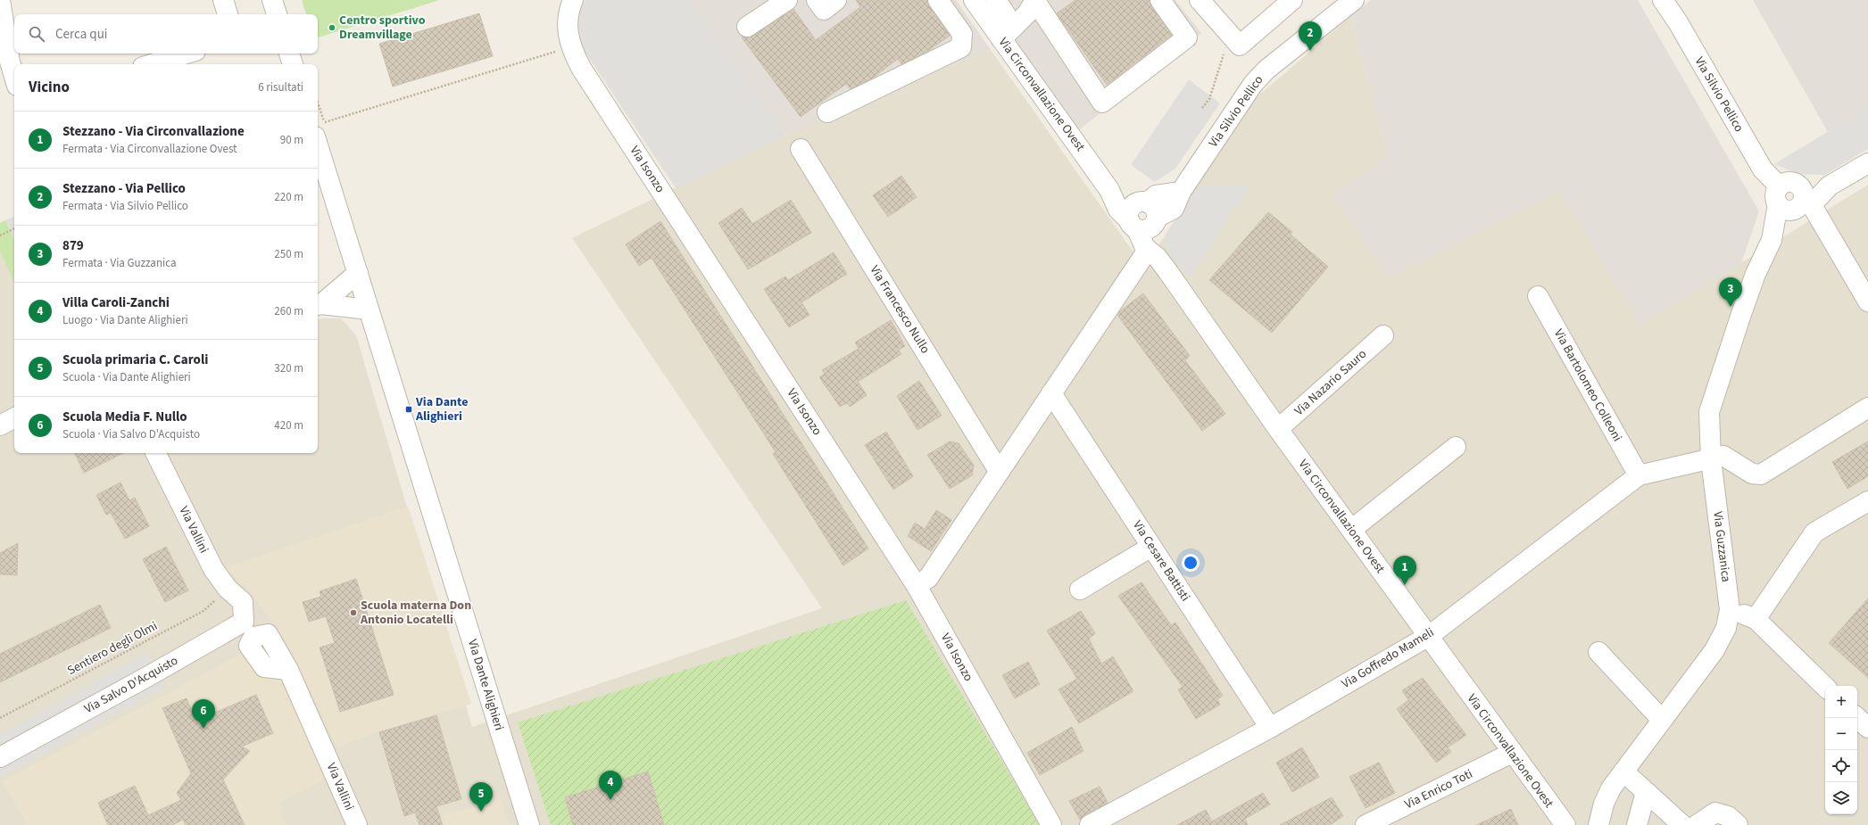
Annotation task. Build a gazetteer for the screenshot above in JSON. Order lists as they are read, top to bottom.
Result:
{
  "streets": {
    "street": [
      "Via Circonvallazione Ovest",
      "Via Silvio Pellico",
      "Via Isonzo",
      "Via Francesco Nullo",
      "Via Nazario Sauro",
      "Via Bartolomeo Colleoni",
      "Via Vallini",
      "Via Guzzanica",
      "Via Cesare Battisti",
      "Via Goffredo Mameli",
      "Via Salvo D'Acquisto",
      "Via Dante Alighieri",
      "Via Enrico Toti"
    ],
    "path": ["Sentiero degli Olmi"]
  },
  "crossings": [
    ["Via Circonvallazione Ovest", "Via Silvio Pellico"],
    ["Via Circonvallazione Ovest", "Via Nazario Sauro"],
    ["Via Circonvallazione Ovest", "Via Goffredo Mameli"],
    ["Via Circonvallazione Ovest", "Via Enrico Toti"],
    ["Via Silvio Pellico", "Via Guzzanica"],
    ["Via Bartolomeo Colleoni", "Via Goffredo Mameli"],
    ["Via Vallini", "Sentiero degli Olmi"],
    ["Via Vallini", "Via Salvo D'Acquisto"],
    ["Via Guzzanica", "Via Goffredo Mameli"],
    ["Via Cesare Battisti", "Via Goffredo Mameli"]
  ],
  "places": {
    "other": ["Centro sportivo Dreamvillage", "Scuola materna Don Antonio Locatelli"],
    "transit": ["Via Dante Alighieri"]
  },
  "page": {
    "search": "Cerca qui",
    "pins": [
      "2",
      "3",
      "1",
      "6",
      "4",
      "5"
    ],
    "heading": ["Vicino", "6 risultati"],
    "list": [
      {
        "mark": "1",
        "name": "Stezzano - Via Circonvallazione",
        "note": "Fermata · Via Circonvallazione Ovest",
        "value": "90 m"
      },
      {
        "mark": "2",
        "name": "Stezzano - Via Pellico",
        "note": "Fermata · Via Silvio Pellico",
        "value": "220 m"
      },
      {
        "mark": "3",
        "name": "879",
        "note": "Fermata · Via Guzzanica",
        "value": "250 m"
      },
      {
        "mark": "4",
        "name": "Villa Caroli-Zanchi",
        "note": "Luogo · Via Dante Alighieri",
        "value": "260 m"
      },
      {
        "mark": "5",
        "name": "Scuola primaria C. Caroli",
        "note": "Scuola · Via Dante Alighieri",
        "value": "320 m"
      },
      {
        "mark": "6",
        "name": "Scuola Media F. Nullo",
        "note": "Scuola · Via Salvo D'Acquisto",
        "value": "420 m"
      }
    ],
    "map_buttons": ["+", "−"]
  }
}
